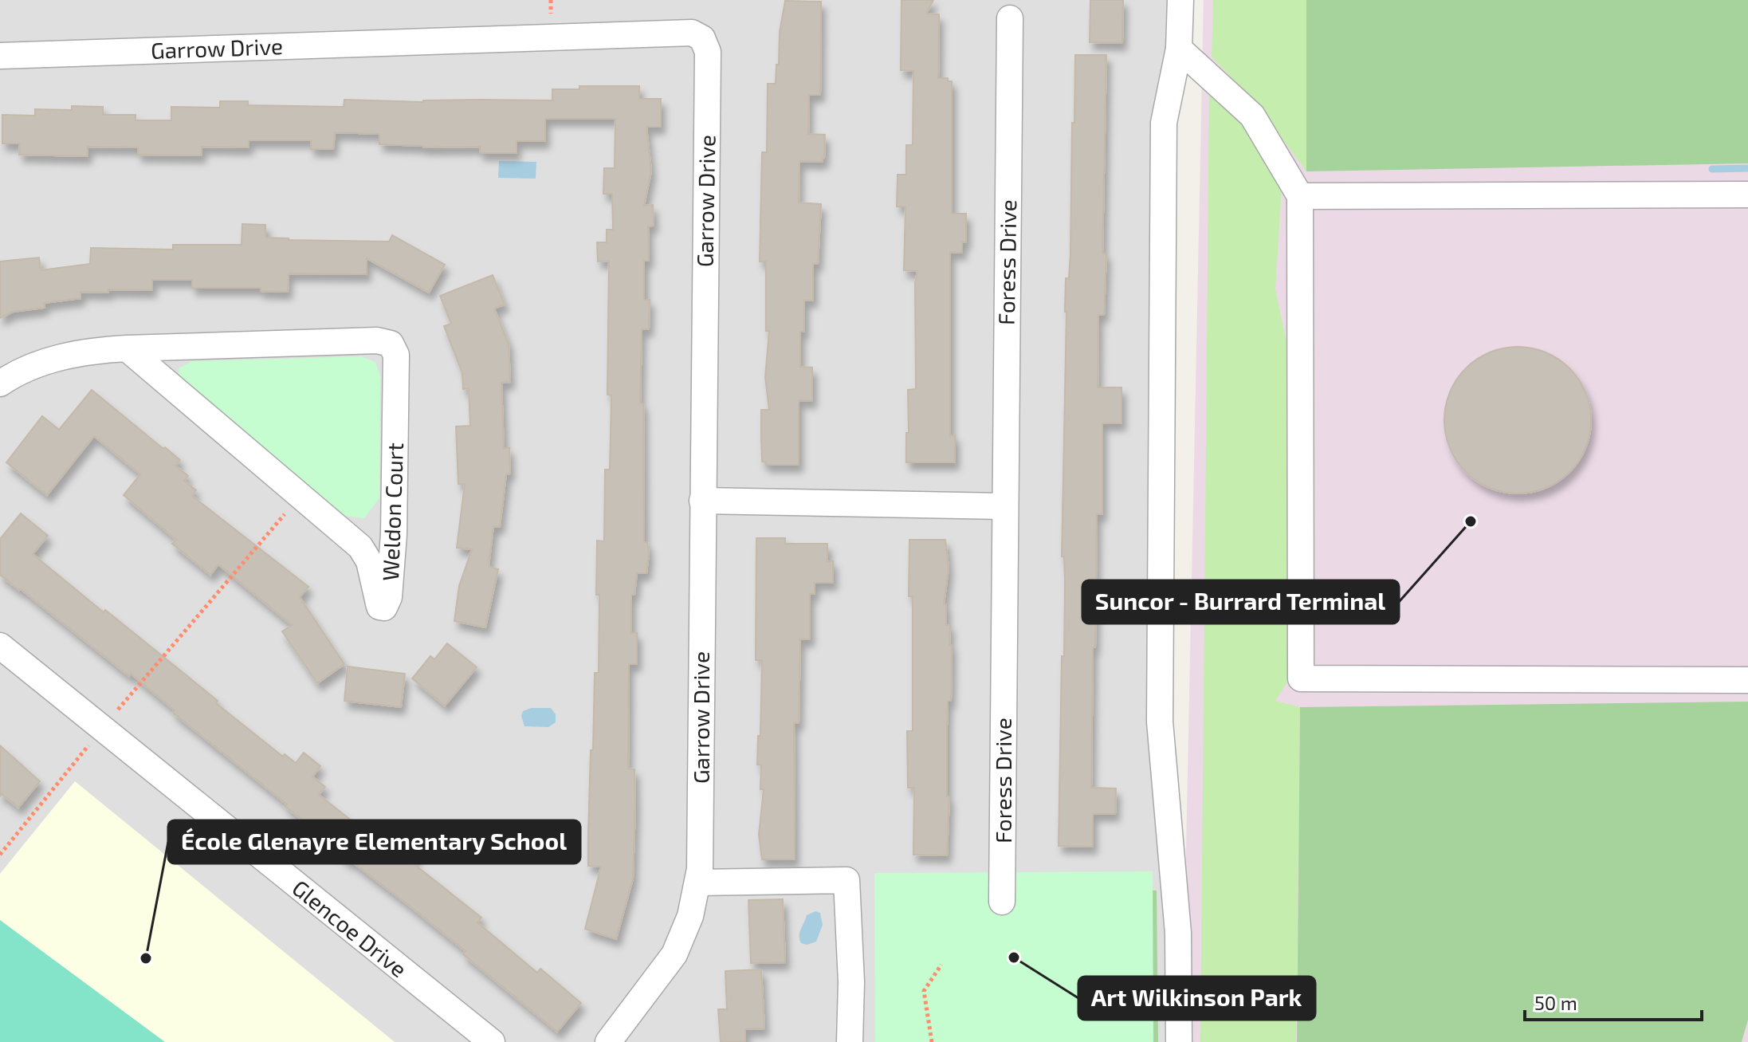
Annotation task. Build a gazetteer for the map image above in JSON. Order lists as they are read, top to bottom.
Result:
{
  "streets": {
    "street": [
      "Garrow Drive",
      "Foress Drive",
      "Weldon Court",
      "Glencoe Drive"
    ]
  },
  "places": ["Suncor - Burrard Terminal", "Art Wilkinson Park", "École Glenayre Elementary School"],
  "scale_bar": "50 m"
}
